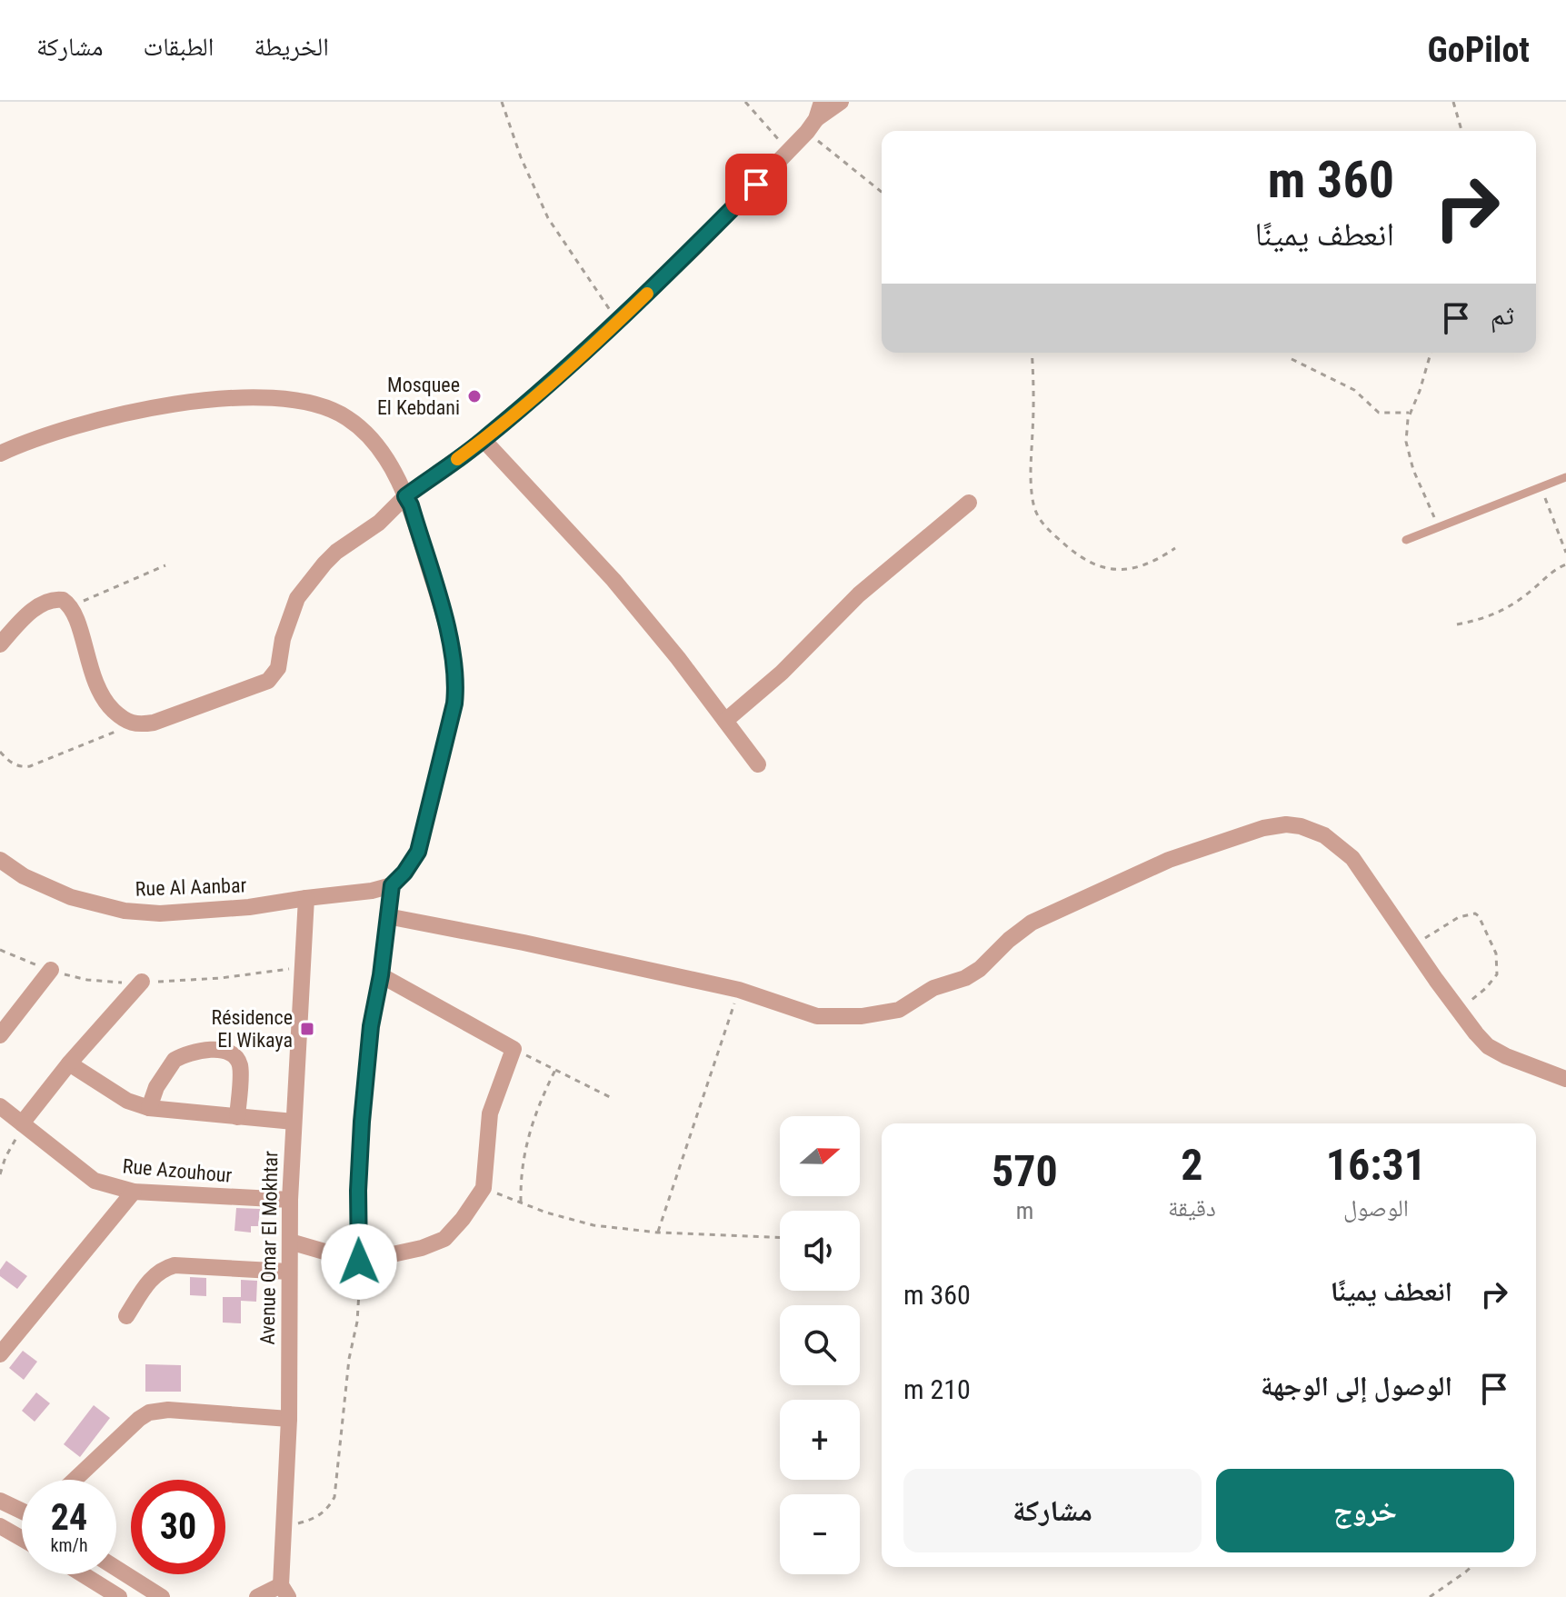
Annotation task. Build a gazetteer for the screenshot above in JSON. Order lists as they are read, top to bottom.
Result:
{
  "streets": {
    "street": ["Rue Al Aanbar", "Rue Azouhour", "Avenue Omar El Mokhtar"]
  },
  "crossings": [
    ["Rue Al Aanbar", "Avenue Omar El Mokhtar"],
    ["Rue Azouhour", "Avenue Omar El Mokhtar"]
  ],
  "places": {
    "other": ["Mosquee El Kebdani"],
    "transit": ["Résidence El Wikaya"]
  },
  "north": "right",
  "page": {
    "header": "GoPilot",
    "nav": ["الخريطة", "الطبقات", "مشاركة"],
    "turn": ["360 m", "انعطف يمينًا"],
    "then": "ثم",
    "map_buttons": ["+", "−"],
    "eta": [
      "16:31",
      "الوصول",
      "2",
      "دقيقة",
      "570",
      "m"
    ],
    "list": [
      {
        "name": "انعطف يمينًا",
        "value": "360 m"
      },
      {
        "name": "الوصول إلى الوجهة",
        "value": "210 m"
      }
    ],
    "buttons": ["خروج", "مشاركة"],
    "speed": "24 km/h",
    "limit": "30"
  }
}
